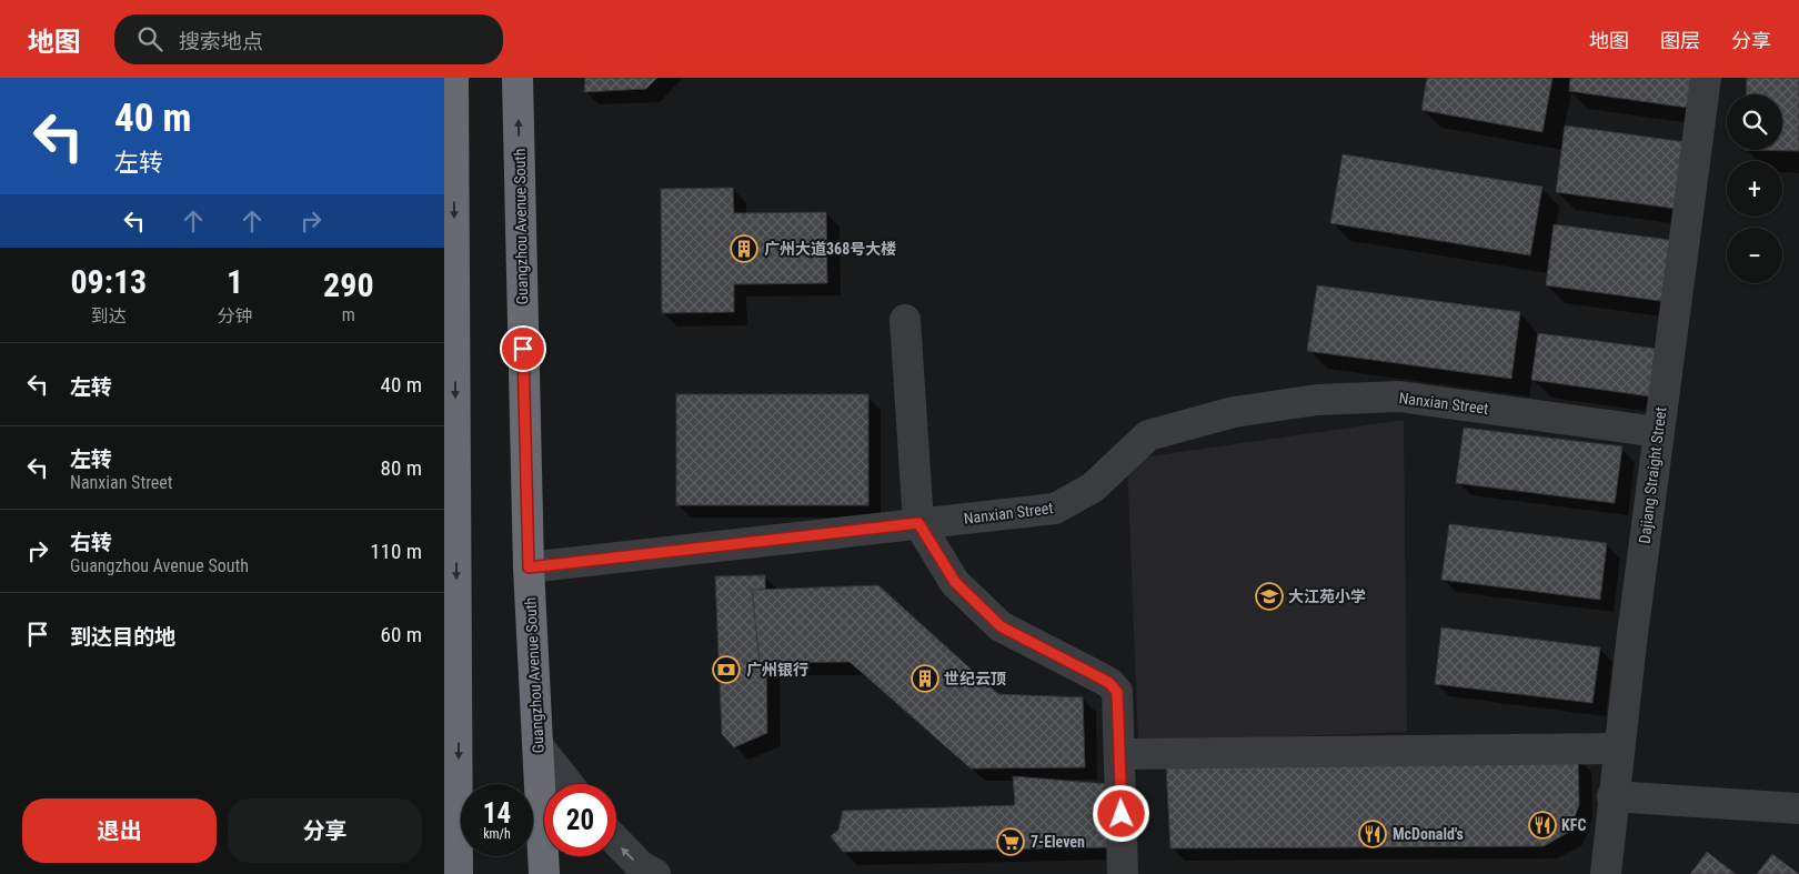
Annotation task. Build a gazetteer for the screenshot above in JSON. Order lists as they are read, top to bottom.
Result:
{
  "streets": {
    "highway": ["Guangzhou Avenue South"],
    "street": ["Nanxian Street", "Dajiang Straight Street"]
  },
  "crossings": [
    ["Guangzhou Avenue South", "Nanxian Street"],
    ["Nanxian Street", "Dajiang Straight Street"]
  ],
  "places": {
    "building": ["广州大道368号大楼", "世纪云顶"],
    "school or university": ["大江苑小学"],
    "bank": ["广州银行"],
    "restaurant": ["KFC", "McDonald's"],
    "supermarket": ["7-Eleven"]
  },
  "page": {
    "header": "地图",
    "search": "搜索地点",
    "nav": ["地图", "图层", "分享"],
    "turn": ["40 m", "左转"],
    "map_buttons": ["+", "−"],
    "eta": [
      "09:13",
      "到达",
      "1",
      "分钟",
      "290",
      "m"
    ],
    "list": [
      {
        "name": "左转",
        "value": "40 m"
      },
      {
        "name": "左转",
        "note": "Nanxian Street",
        "value": "80 m"
      },
      {
        "name": "右转",
        "note": "Guangzhou Avenue South",
        "value": "110 m"
      },
      {
        "name": "到达目的地",
        "value": "60 m"
      }
    ],
    "speed": "14 km/h",
    "limit": "20",
    "buttons": ["退出", "分享"]
  }
}
